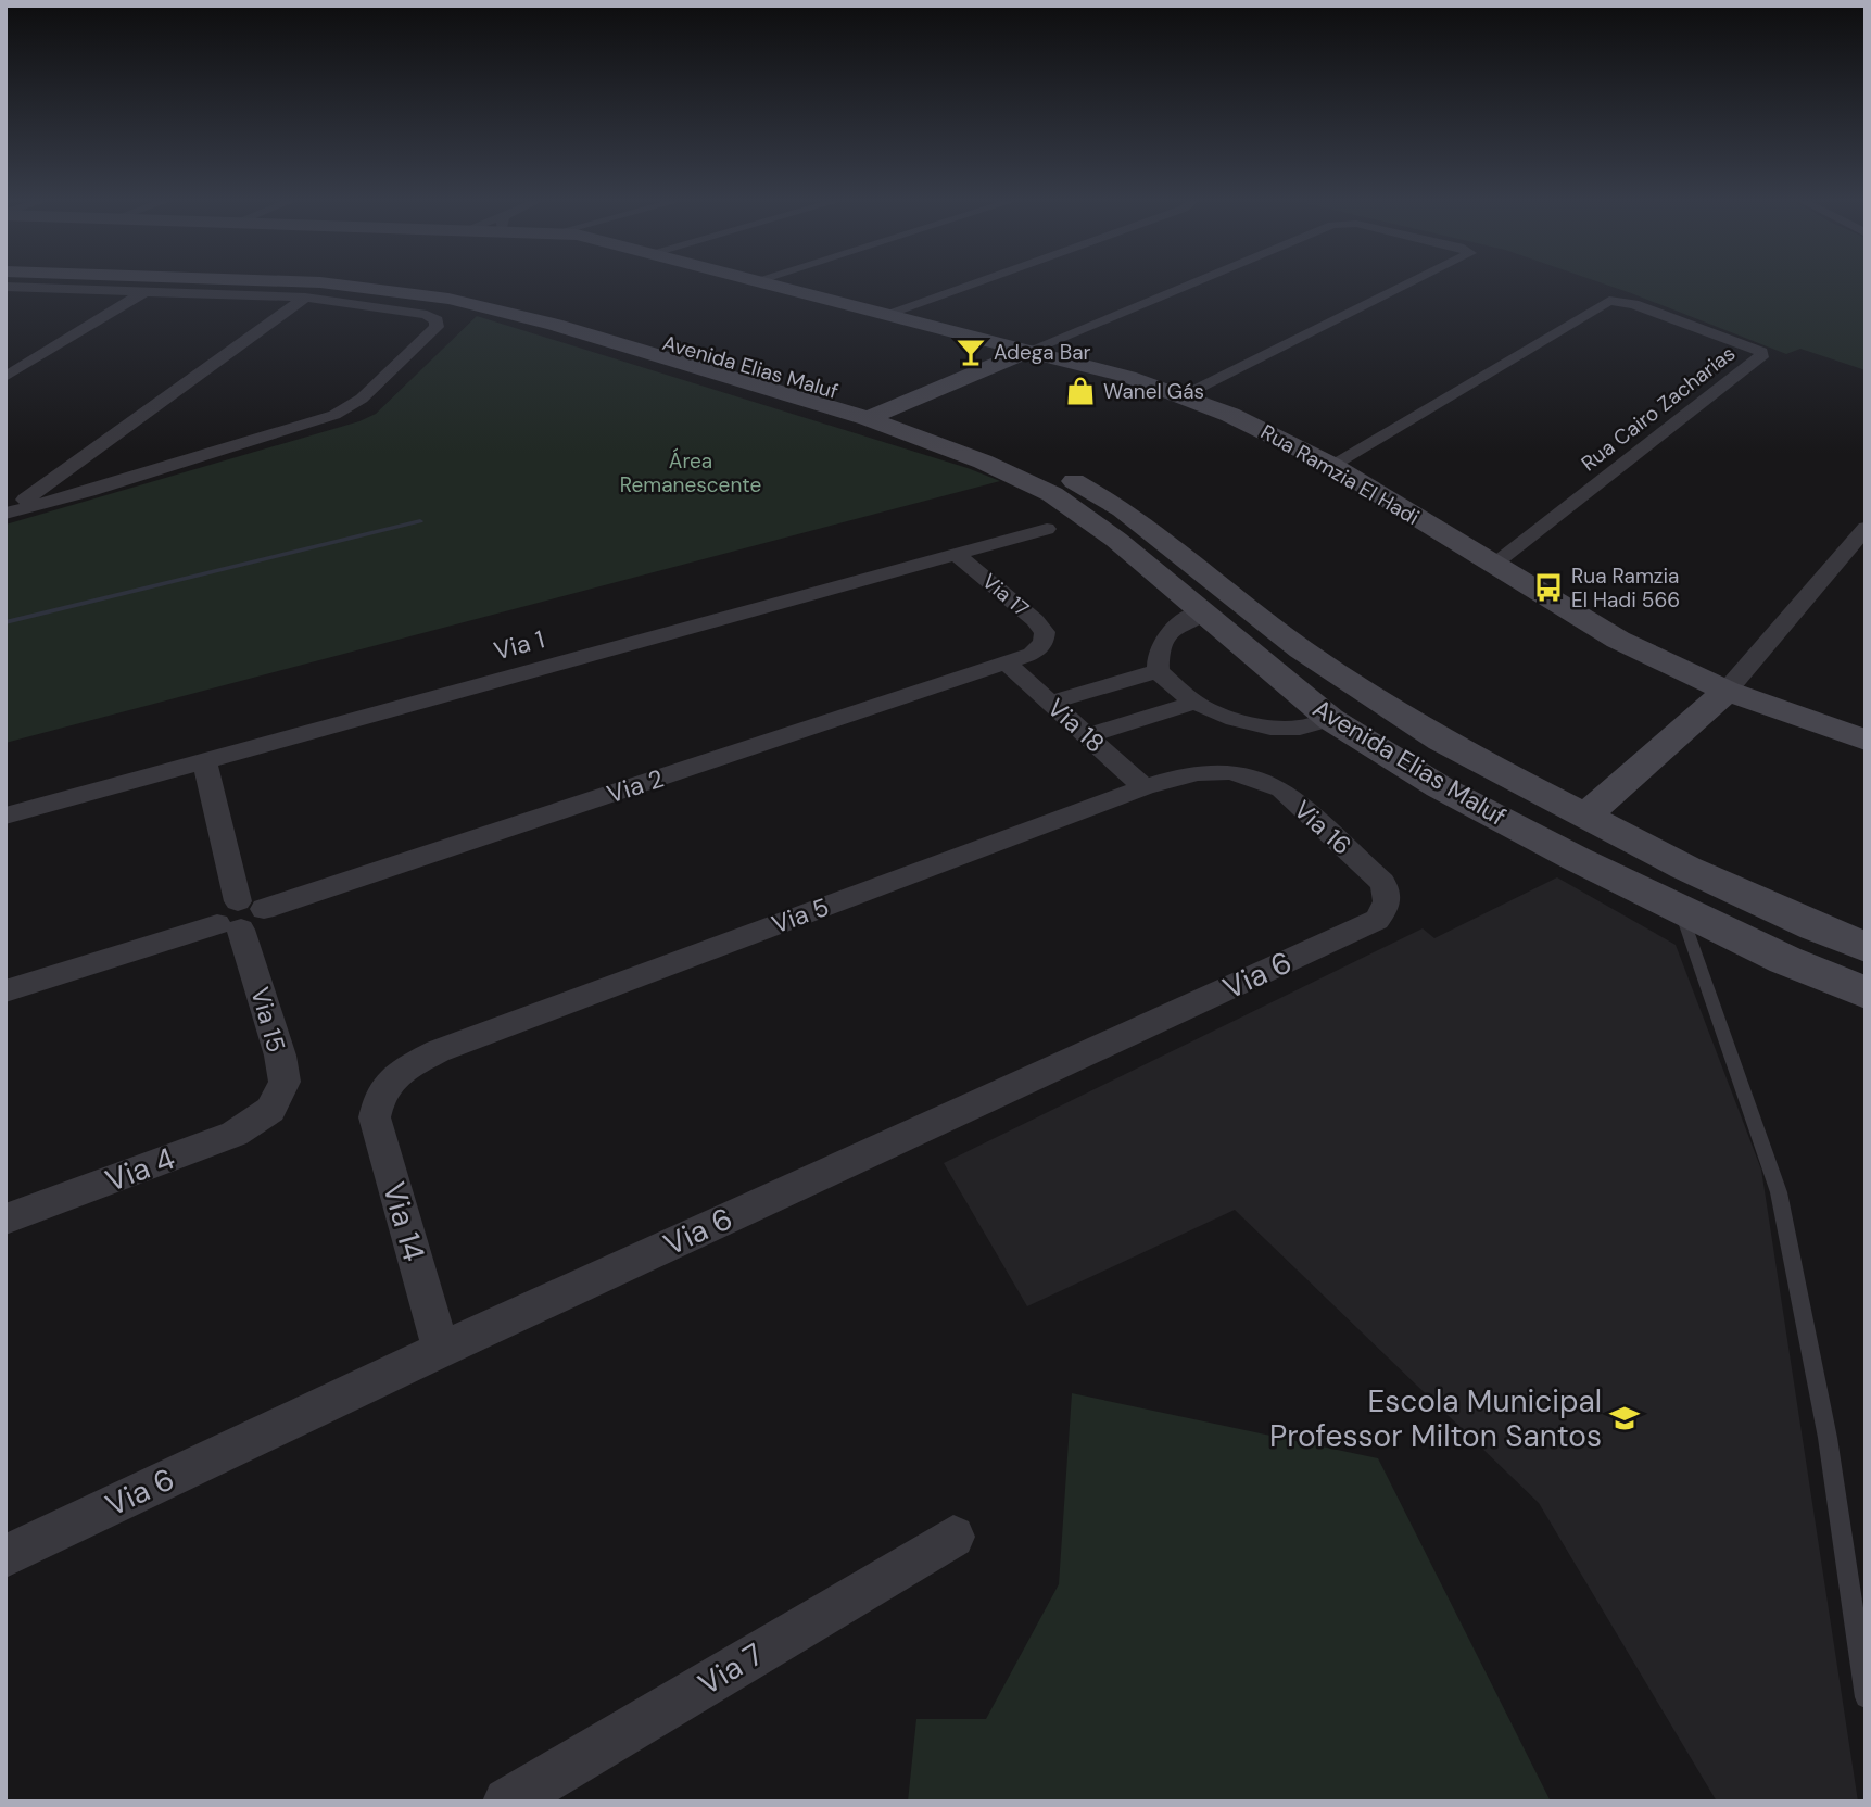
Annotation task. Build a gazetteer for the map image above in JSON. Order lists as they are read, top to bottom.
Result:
{
  "streets": {
    "street": [
      "Avenida Elias Maluf",
      "Rua Cairo Zacharias",
      "Rua Ramzia El Hadi",
      "Via 17",
      "Via 1",
      "Via 18",
      "Via 2",
      "Via 16",
      "Via 5",
      "Via 6",
      "Via 15",
      "Via 4",
      "Via 14",
      "Via 7"
    ]
  },
  "crossings": [
    ["Rua Cairo Zacharias", "Rua Ramzia El Hadi"],
    ["Via 17", "Via 1"],
    ["Via 17", "Via 18"],
    ["Via 17", "Via 2"],
    ["Via 1", "Via 15"],
    ["Via 18", "Via 2"],
    ["Via 18", "Via 5"],
    ["Via 2", "Via 15"],
    ["Via 16", "Via 5"],
    ["Via 16", "Via 6"],
    ["Via 5", "Via 14"],
    ["Via 6", "Via 14"],
    ["Via 15", "Via 4"]
  ],
  "parks": ["Área Remanescente"],
  "places": {
    "bar": ["Adega Bar"],
    "shop": ["Wanel Gás"],
    "bus stop": ["Rua Ramzia El Hadi 566"],
    "school or university": ["Escola Municipal Professor Milton Santos"]
  }
}
